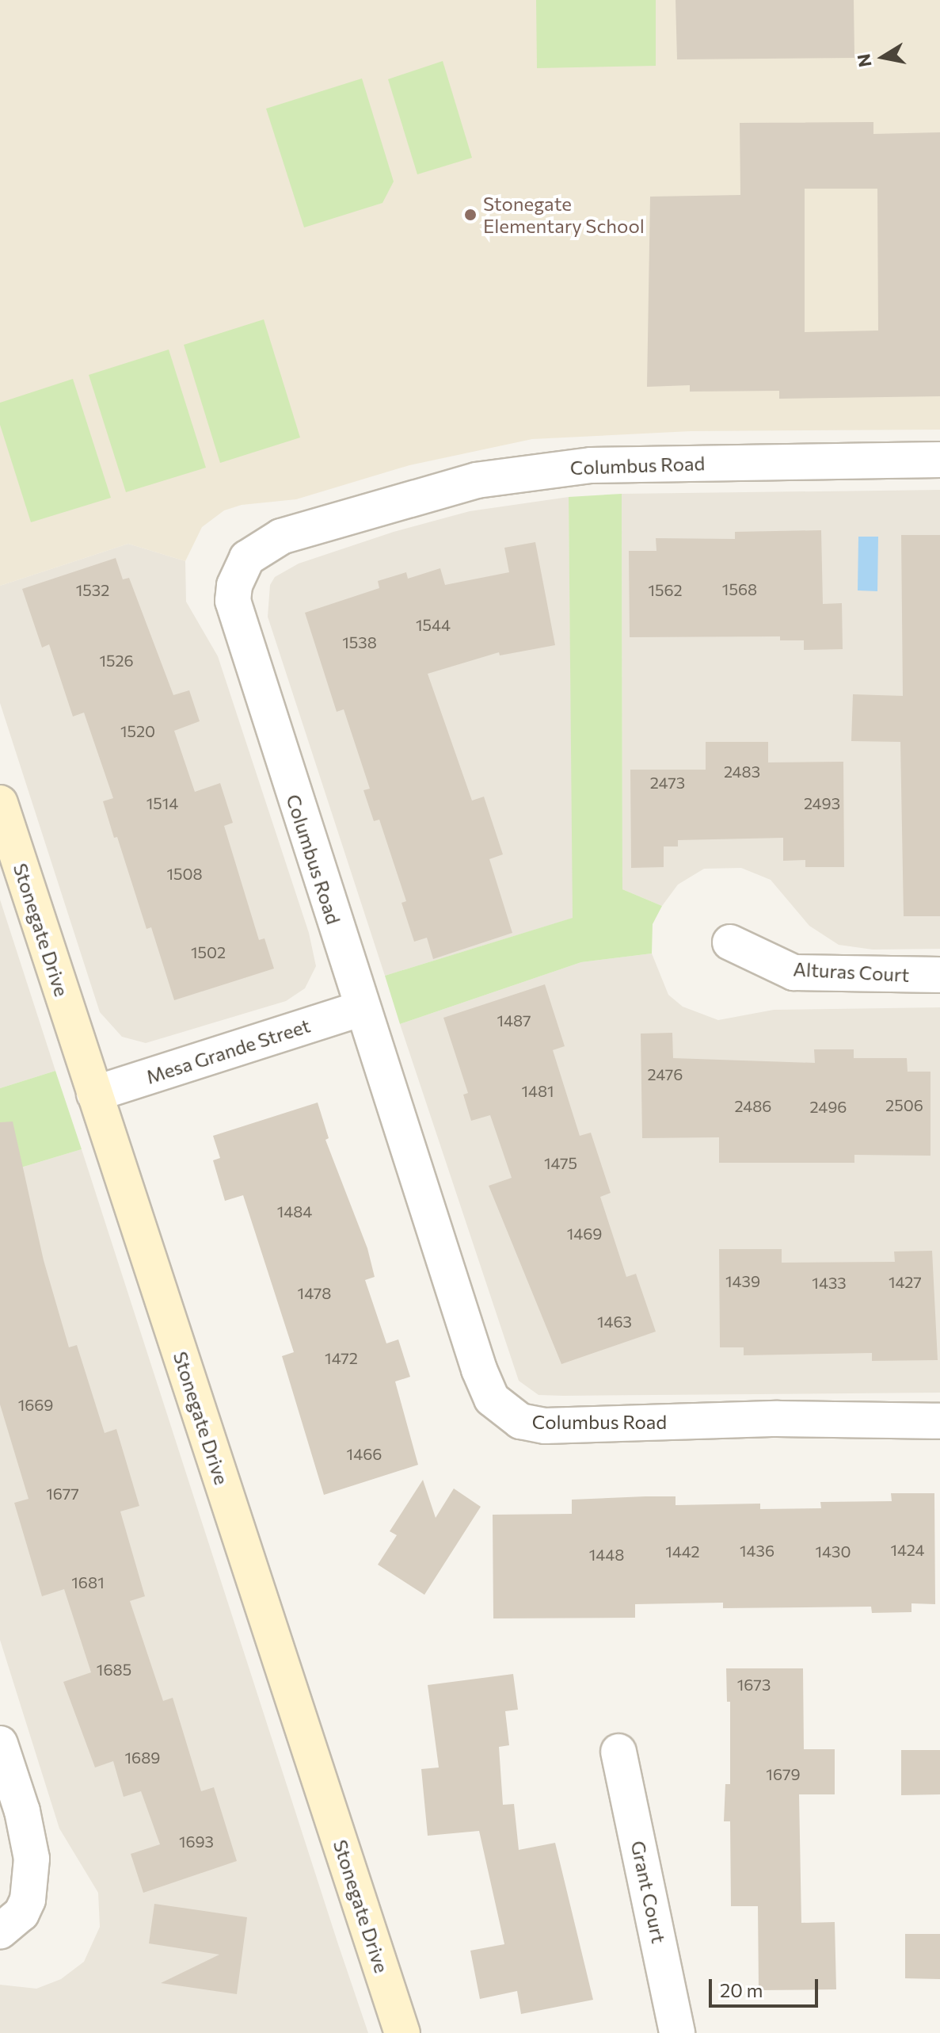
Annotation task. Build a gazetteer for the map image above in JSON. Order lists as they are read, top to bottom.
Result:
{
  "streets": {
    "street": [
      "Columbus Road",
      "Stonegate Drive",
      "Alturas Court",
      "Mesa Grande Street",
      "Grant Court"
    ]
  },
  "crossings": [
    ["Columbus Road", "Mesa Grande Street"],
    ["Stonegate Drive", "Mesa Grande Street"]
  ],
  "places": ["Stonegate Elementary School"],
  "house_numbers": [
    "1568",
    "1532",
    "1562",
    "1544",
    "1538",
    "1526",
    "1520",
    "2483",
    "2473",
    "1514",
    "2493",
    "1508",
    "1502",
    "1487",
    "2476",
    "1481",
    "2506",
    "2486",
    "2496",
    "1475",
    "1484",
    "1469",
    "1439",
    "1427",
    "1433",
    "1478",
    "1463",
    "1472",
    "1669",
    "1466",
    "1677",
    "1424",
    "1436",
    "1442",
    "1430",
    "1448",
    "1681",
    "1685",
    "1673",
    "1689",
    "1679",
    "1693"
  ],
  "scale_bar": "20 m",
  "north": "left"
}
